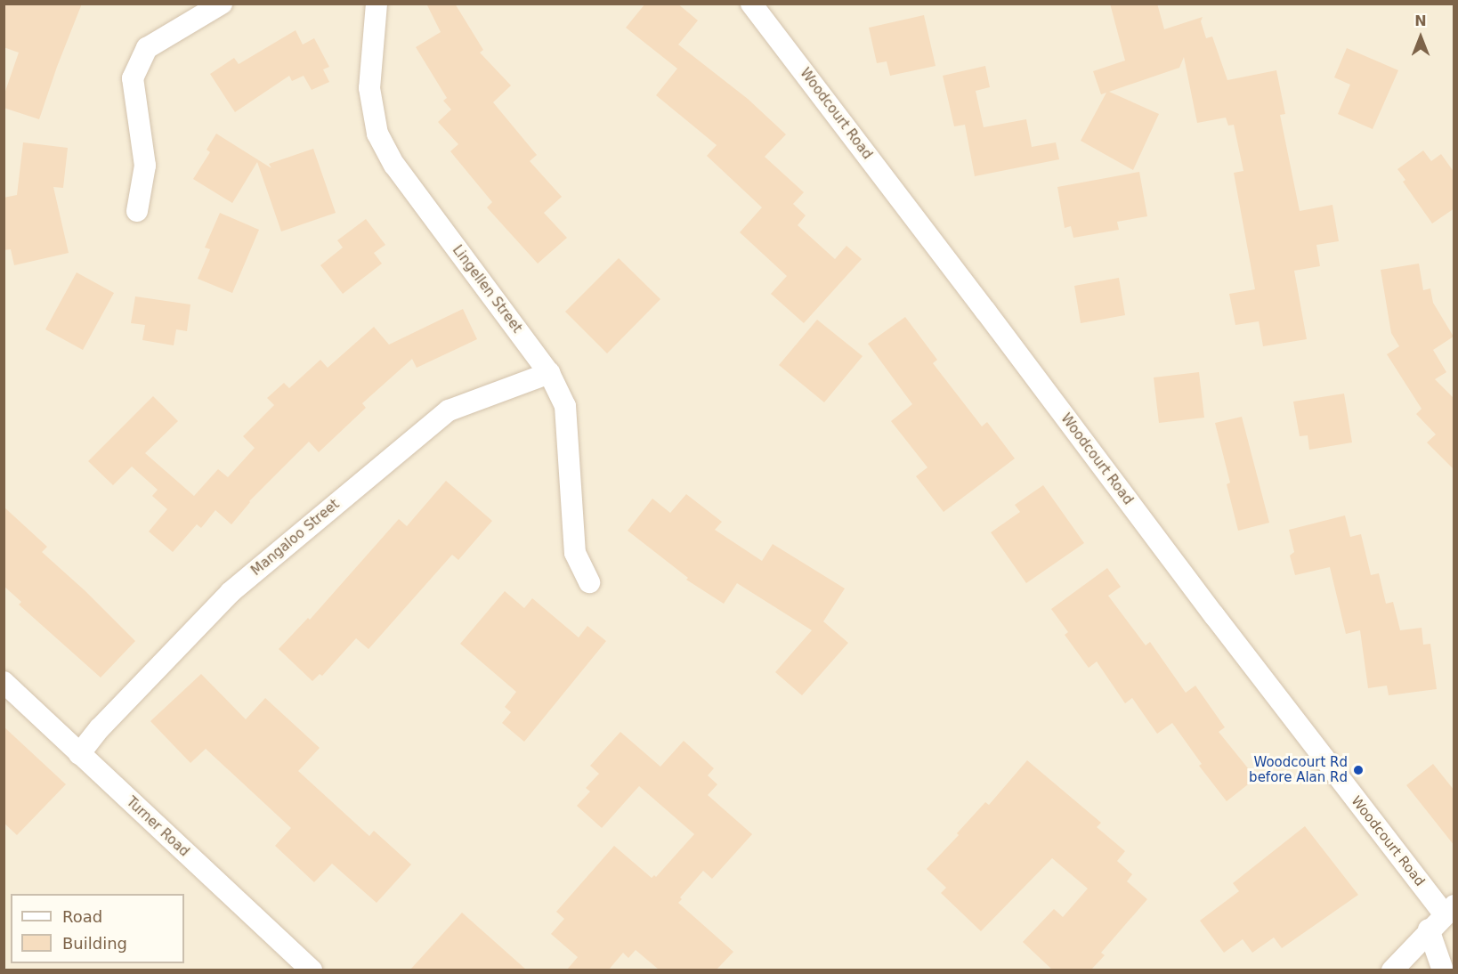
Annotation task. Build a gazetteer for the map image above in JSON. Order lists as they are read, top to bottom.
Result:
{
  "streets": {
    "street": [
      "Woodcourt Road",
      "Lingellen Street",
      "Mangaloo Street",
      "Turner Road"
    ]
  },
  "crossings": [
    ["Lingellen Street", "Mangaloo Street"],
    ["Mangaloo Street", "Turner Road"]
  ],
  "places": ["Woodcourt Rd before Alan Rd"],
  "legend": ["Road", "Building"],
  "north": "top"
}
